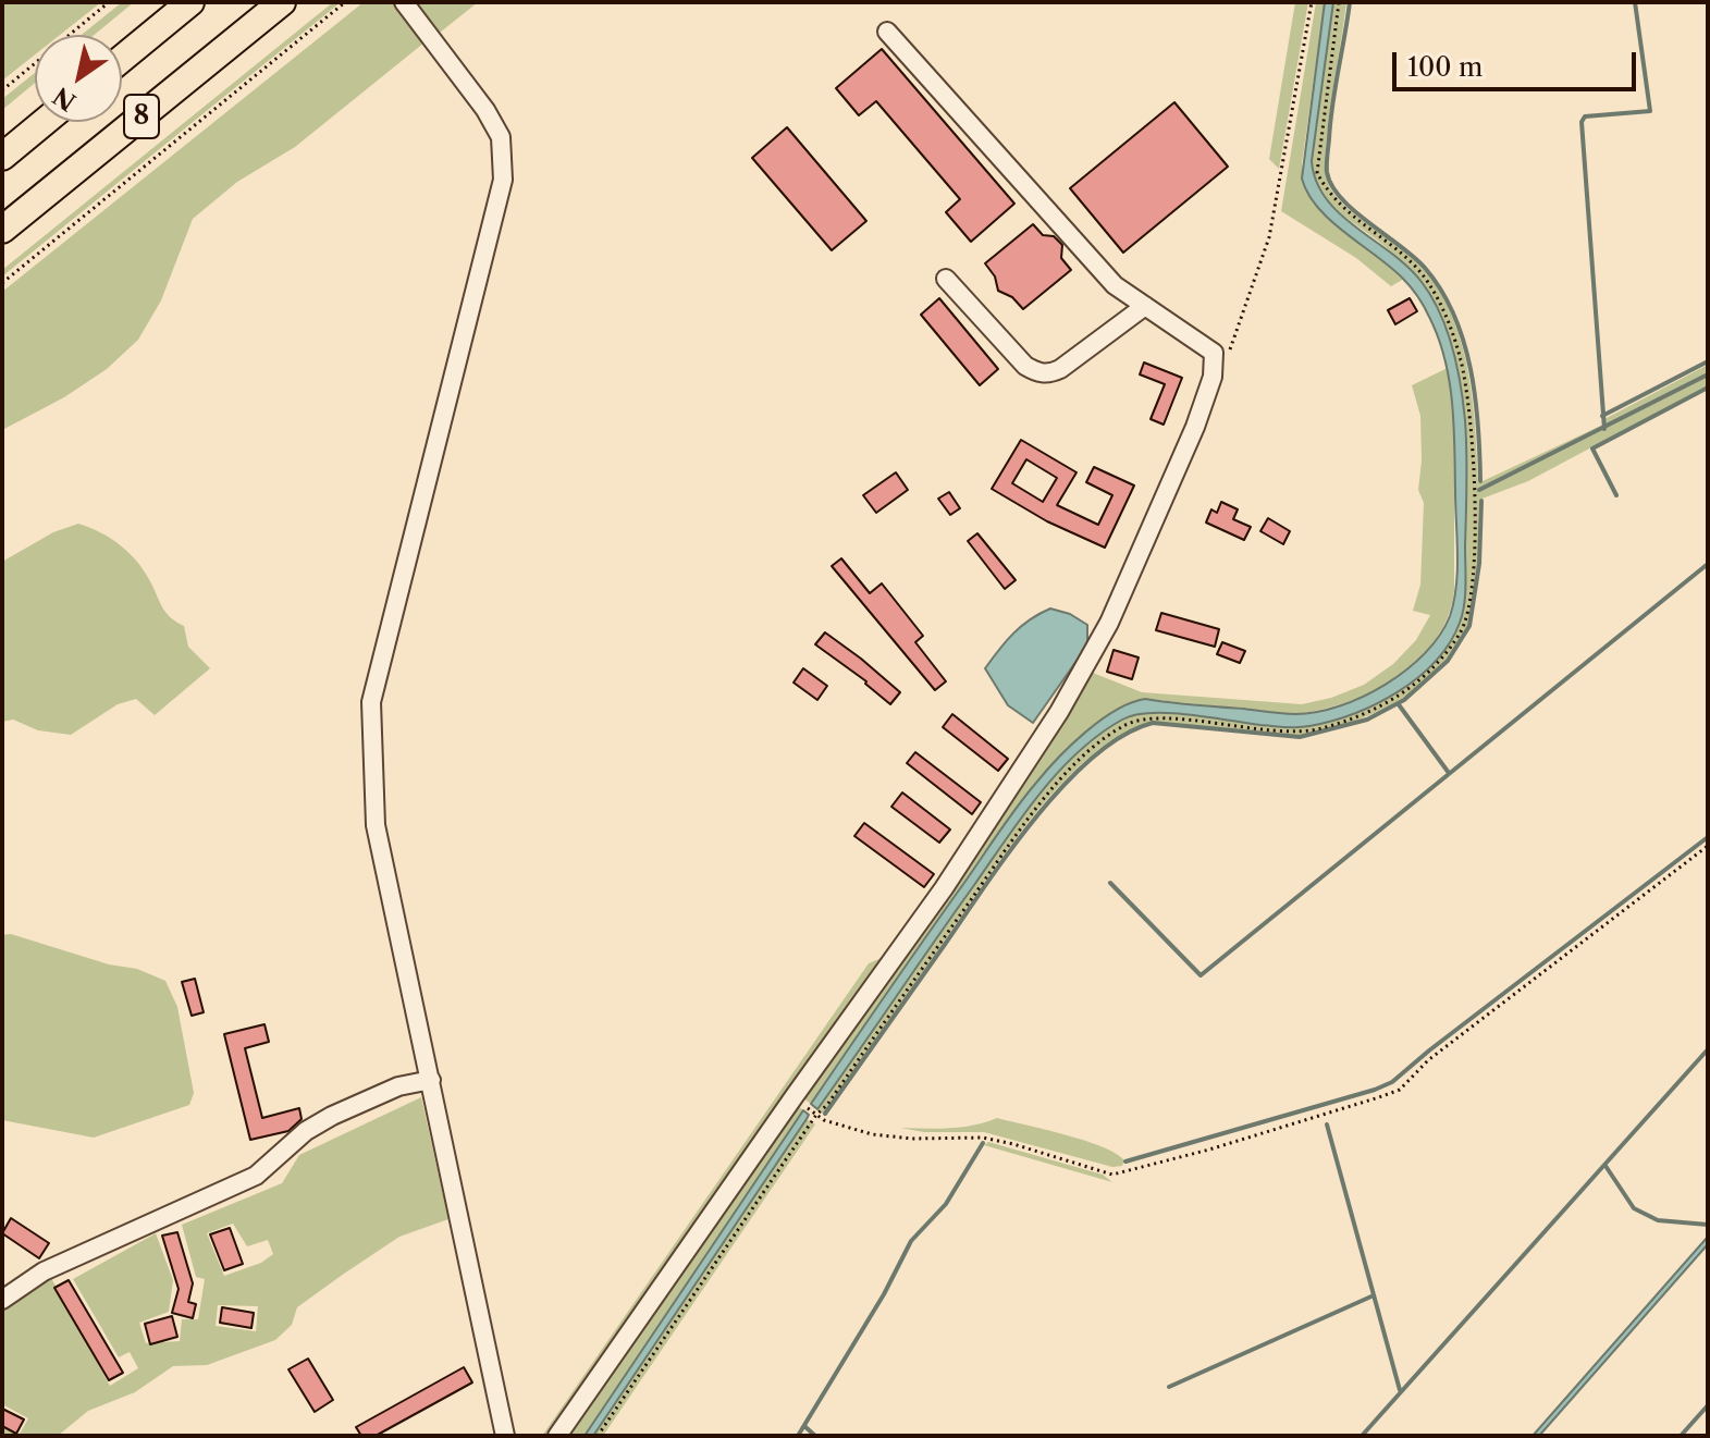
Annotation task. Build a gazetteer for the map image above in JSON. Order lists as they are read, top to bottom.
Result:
{
  "streets": {
    "highway": ["8"]
  },
  "scale_bar": "100 m",
  "north": "bottom left"
}
